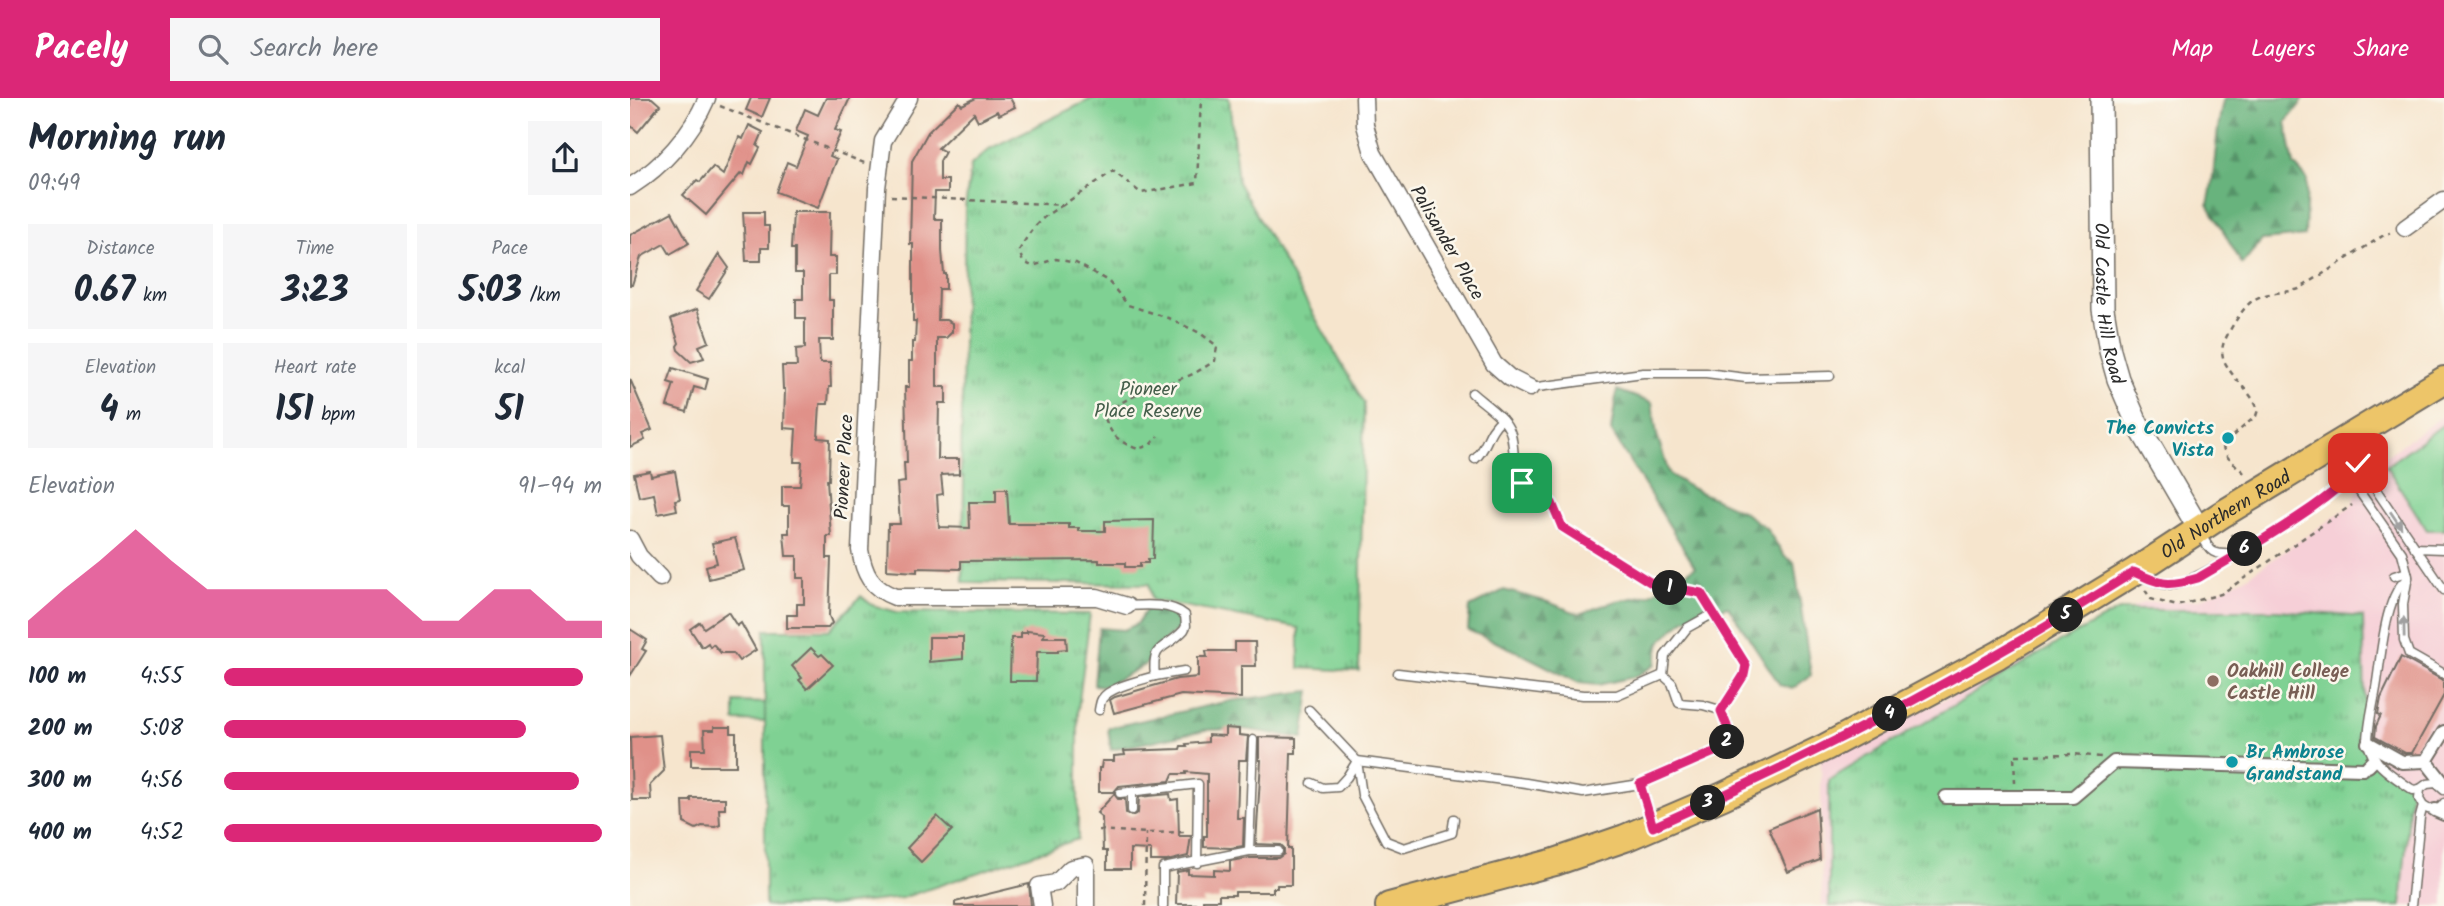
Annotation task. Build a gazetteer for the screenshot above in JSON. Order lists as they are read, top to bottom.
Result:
{
  "streets": {
    "main road": ["Old Northern Road"],
    "street": ["Palisander Place", "Old Castle Hill Road", "Pioneer Place"]
  },
  "crossings": [
    ["Old Castle Hill Road", "Old Northern Road"]
  ],
  "parks": ["Pioneer Place Reserve"],
  "places": ["The Convicts Vista", "Oakhill College Castle Hill", "Br Ambrose Grandstand"],
  "page": {
    "header": "Pacely",
    "search": "Search here",
    "nav": ["Map", "Layers", "Share"],
    "heading": ["Morning run", "09:49"],
    "stats": [
      ["Distance", "0.67 km"],
      ["Time", "3:23"],
      ["Pace", "5:03 /km"],
      ["Elevation", "4 m"],
      ["Heart rate", "151 bpm"],
      ["kcal", "51"]
    ],
    "chart": ["Elevation", "91–94 m"],
    "pins": [
      "6",
      "1",
      "5",
      "4",
      "2",
      "3"
    ],
    "list": [
      {
        "name": "100 m",
        "note": "4:55"
      },
      {
        "name": "200 m",
        "note": "5:08"
      },
      {
        "name": "300 m",
        "note": "4:56"
      },
      {
        "name": "400 m",
        "note": "4:52"
      }
    ]
  }
}
